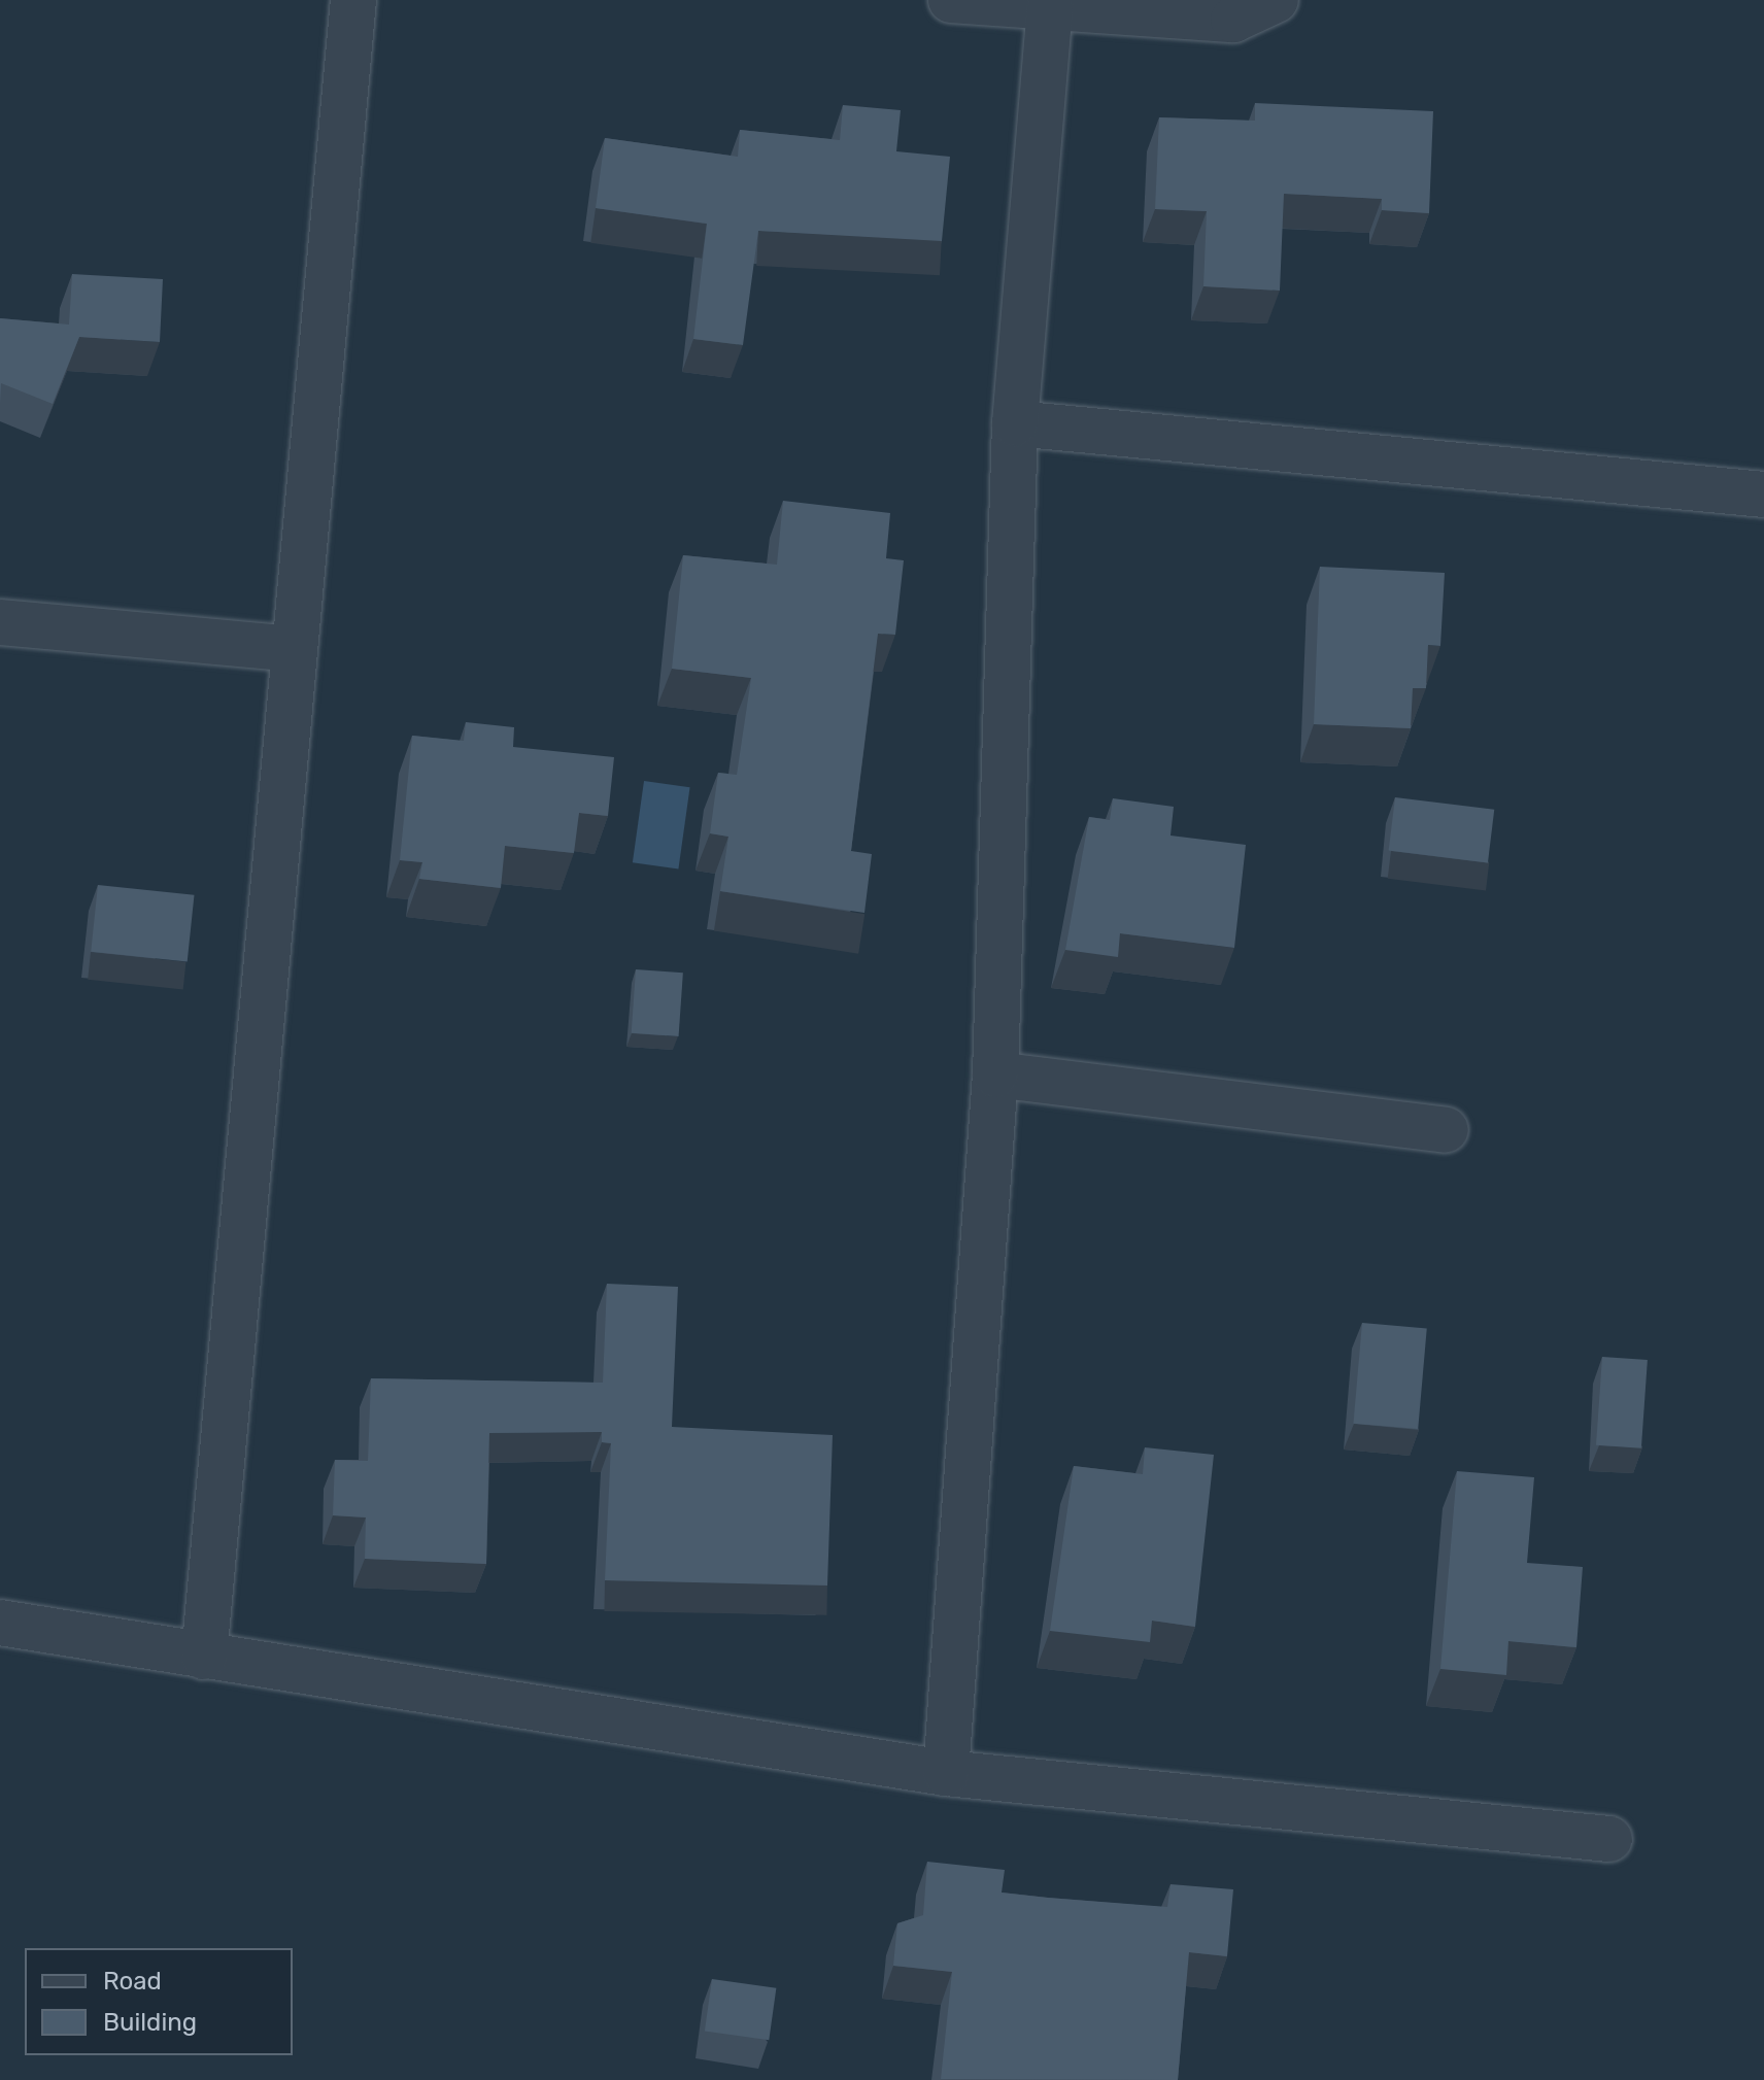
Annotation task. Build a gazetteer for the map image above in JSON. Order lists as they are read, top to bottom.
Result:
{
  "legend": ["Road", "Building"]
}
